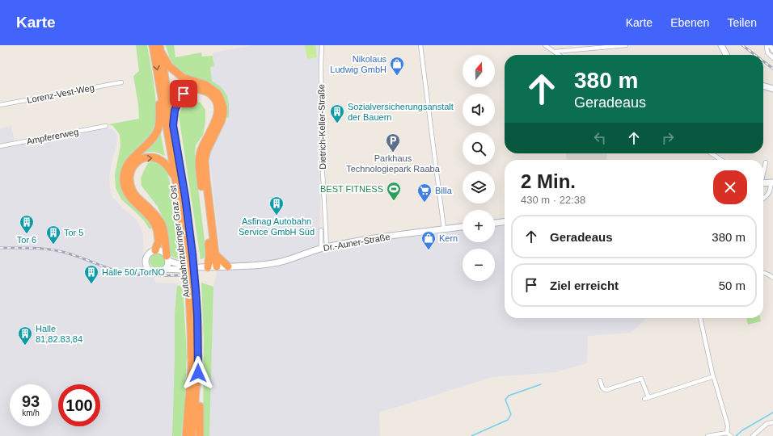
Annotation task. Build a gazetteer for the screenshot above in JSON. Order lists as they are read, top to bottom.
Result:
{
  "streets": {
    "highway": ["Autobahnzubringer Graz Ost"],
    "main road": ["Dr.-Auner-Straße"],
    "street": ["Lorenz-Vest-Weg", "Dietrich-Keller-Straße", "Ampfererweg"]
  },
  "crossings": [
    ["Dietrich-Keller-Straße", "Dr.-Auner-Straße"]
  ],
  "places": {
    "shop": ["Nikolaus Ludwig GmbH", "Kern"],
    "building": [
      "Sozialversicherungsanstalt der Bauern",
      "Asfinag Autobahn Service GmbH Süd",
      "Tor 6",
      "Tor 5",
      "Halle 50/ TorNO",
      "Halle 81,82.83,84"
    ],
    "parking": ["Parkhaus Technologiepark Raaba"],
    "sports": ["BEST FITNESS"],
    "supermarket": ["Billa"]
  },
  "north": "top",
  "page": {
    "header": "Karte",
    "nav": ["Karte", "Ebenen", "Teilen"],
    "map_buttons": ["+", "−"],
    "turn": ["380 m", "Geradeaus"],
    "heading": ["2 Min.", "430 m · 22:38"],
    "list": [
      {
        "name": "Geradeaus",
        "value": "380 m"
      },
      {
        "name": "Ziel erreicht",
        "value": "50 m"
      }
    ],
    "speed": "93 km/h",
    "limit": "100"
  }
}
